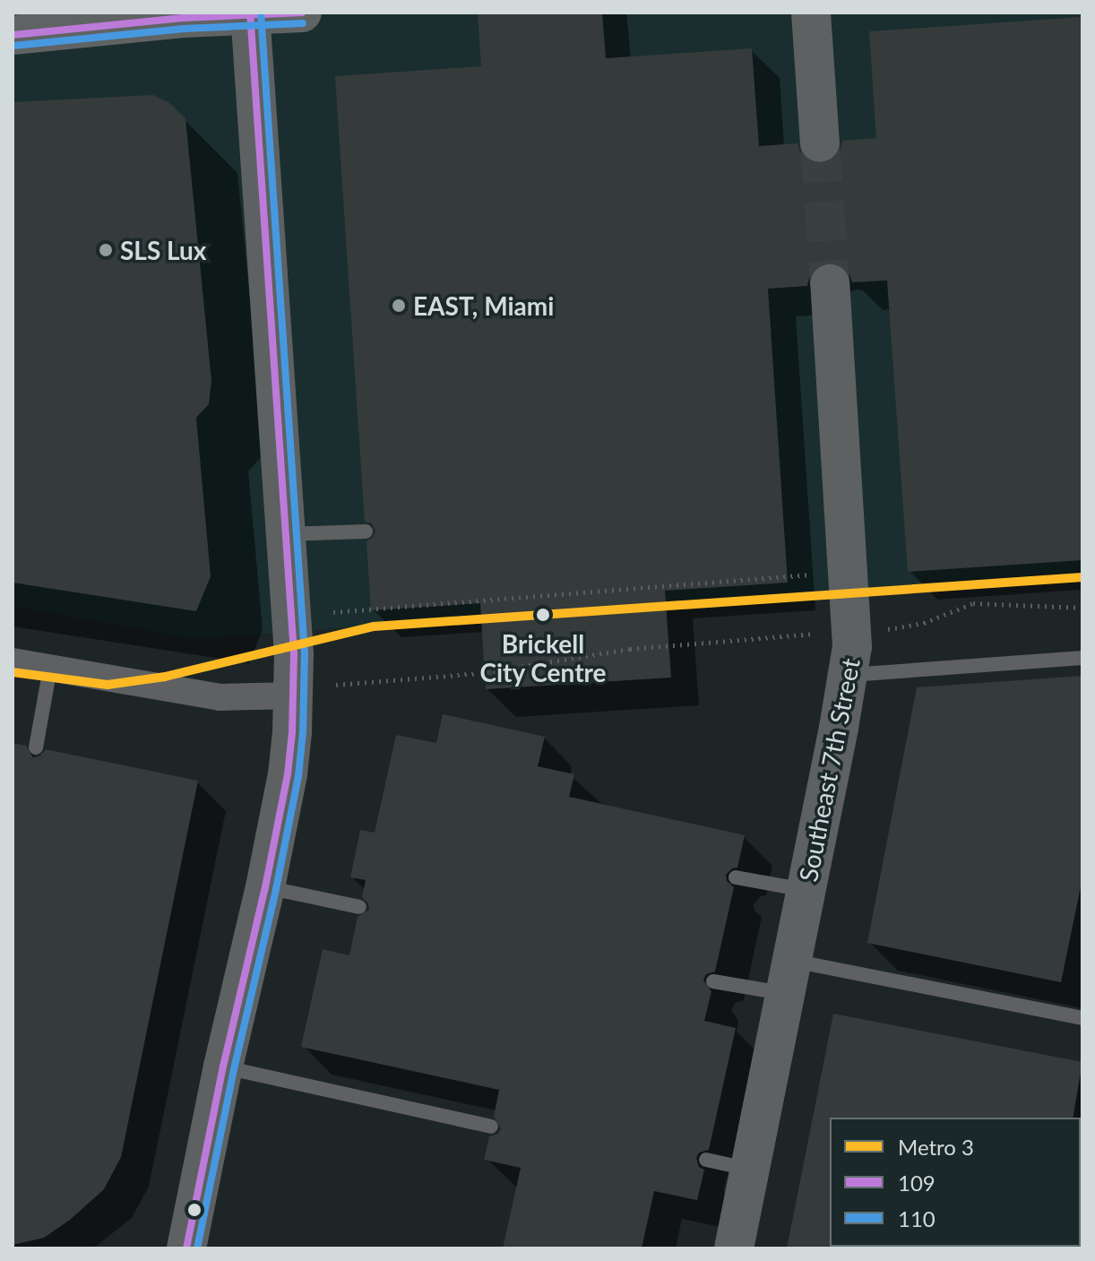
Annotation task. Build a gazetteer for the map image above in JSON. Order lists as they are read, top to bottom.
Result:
{
  "streets": {
    "main road": ["Southeast 7th Street"]
  },
  "places": ["SLS Lux", "EAST, Miami", "Brickell City Centre"],
  "lines": ["transit line 109", "transit line 110", "metro line 3"],
  "legend": ["Metro 3", "109", "110"]
}
